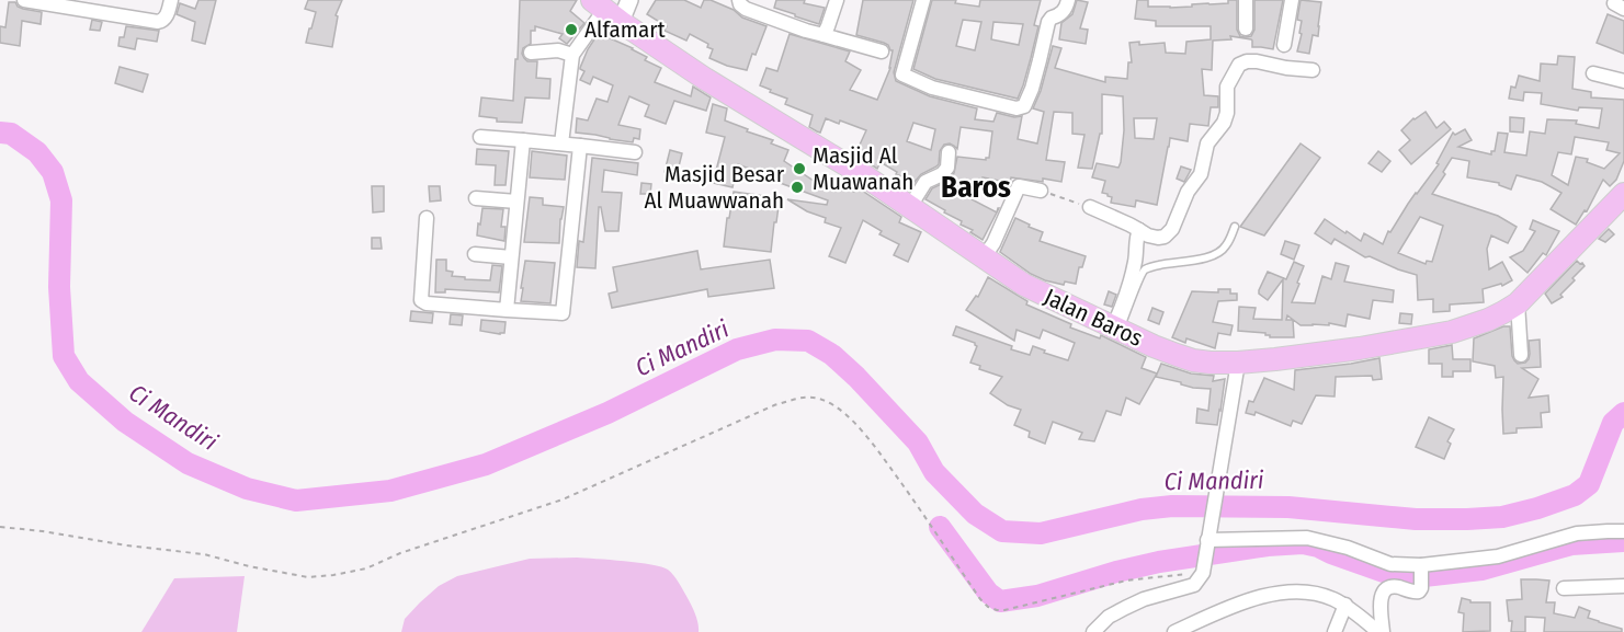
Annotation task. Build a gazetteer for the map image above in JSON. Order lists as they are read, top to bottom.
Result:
{
  "streets": {
    "main road": ["Jalan Baros"]
  },
  "districts": ["Baros"],
  "water": ["Ci Mandiri"],
  "places": ["Alfamart", "Masjid Al Muawanah", "Masjid Besar Al Muawwanah"]
}
